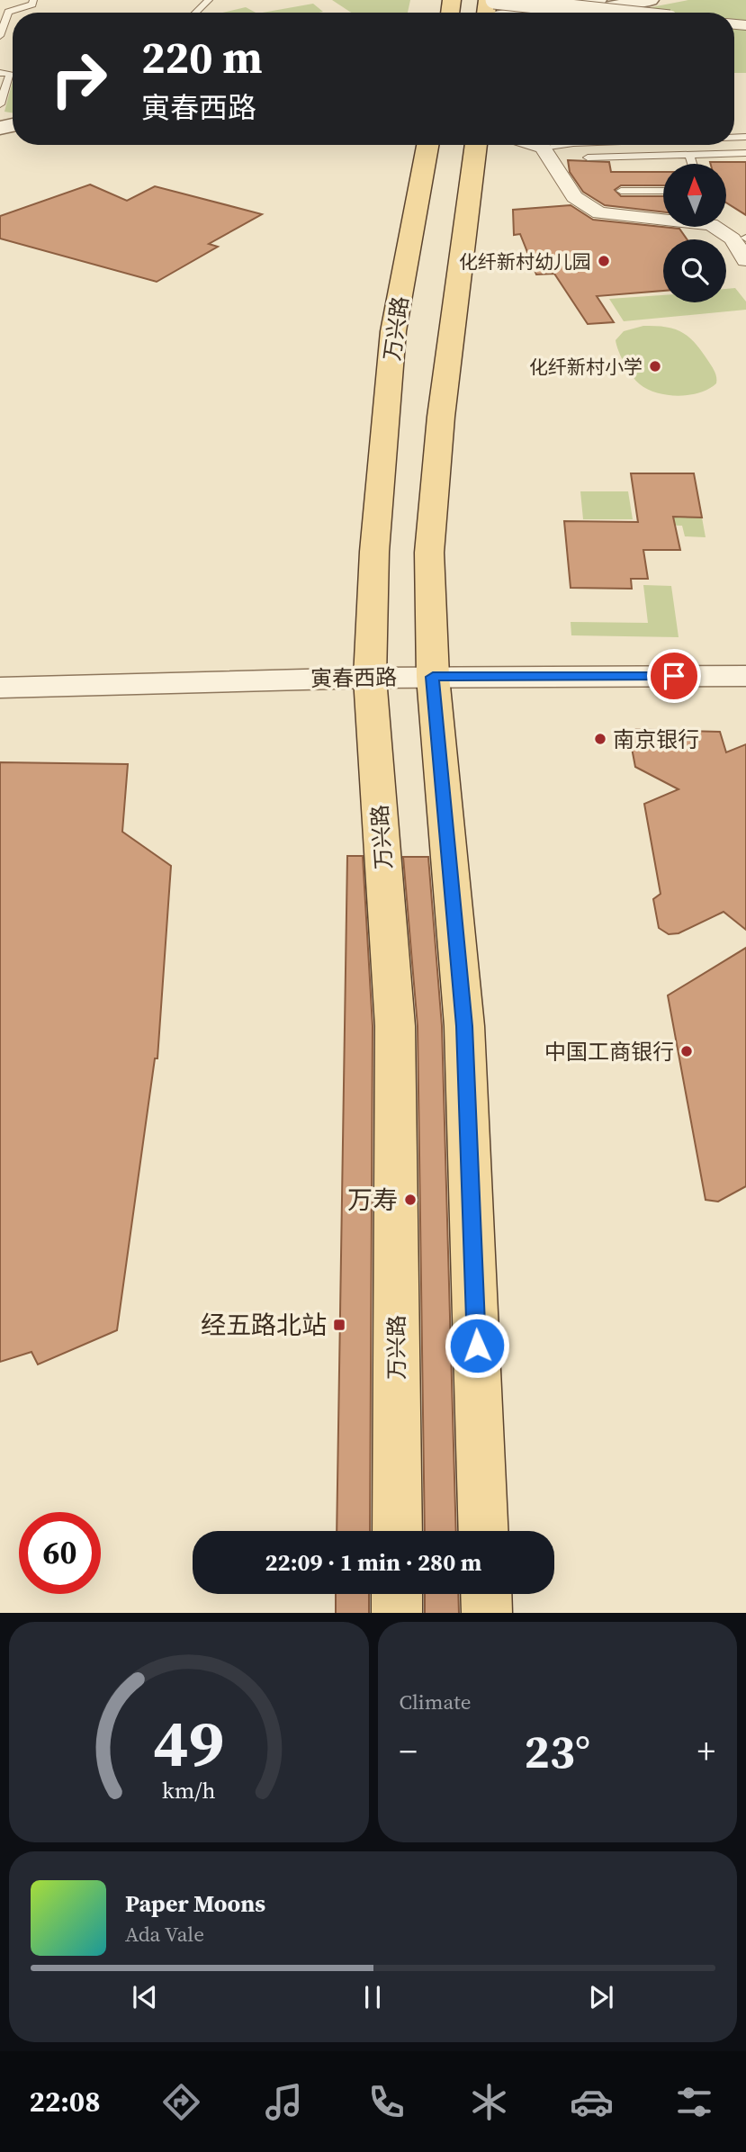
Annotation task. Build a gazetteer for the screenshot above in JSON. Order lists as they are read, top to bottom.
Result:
{
  "streets": {
    "main road": ["万兴路"],
    "street": ["寅春西路"]
  },
  "crossings": [
    ["万兴路", "寅春西路"]
  ],
  "places": {
    "other": [
      "化纤新村幼儿园",
      "化纤新村小学",
      "南京银行",
      "中国工商银行",
      "万寿"
    ],
    "transit": ["经五路北站"]
  },
  "north": "top",
  "page": {
    "turn": ["220 m", "寅春西路"],
    "limit": "60",
    "trip": "22:09 · 1 min · 280 m",
    "tile": "Climate",
    "heat": ["−", "23°", "+"],
    "song": ["Paper Moons", "Ada Vale"],
    "tabs": "22:08",
    "gauge": ["49", "km/h"]
  }
}
